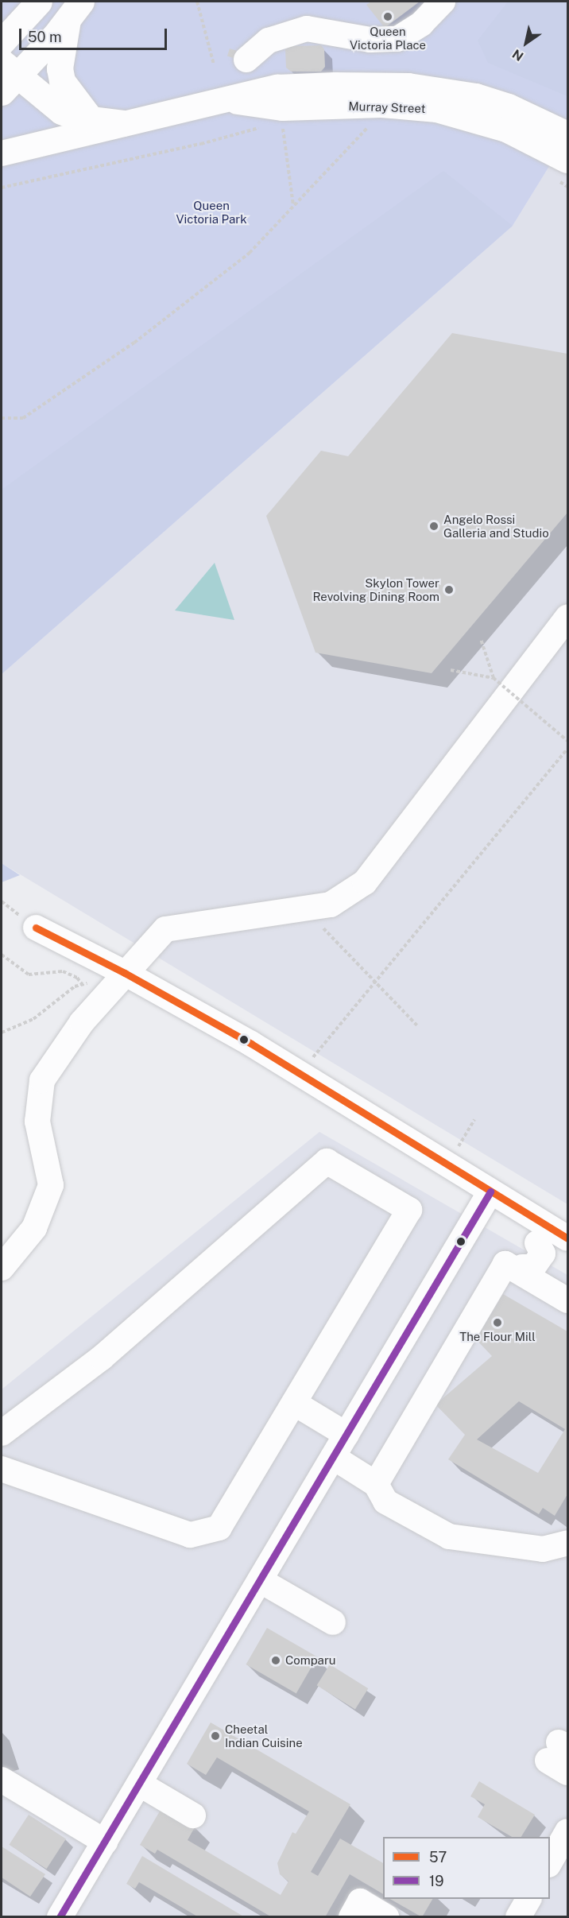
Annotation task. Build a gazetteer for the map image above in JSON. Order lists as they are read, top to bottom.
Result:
{
  "streets": {
    "street": ["Murray Street"]
  },
  "parks": ["Queen Victoria Park"],
  "places": [
    "Queen Victoria Place",
    "Angelo Rossi Galleria and Studio",
    "Skylon Tower Revolving Dining Room",
    "The Flour Mill",
    "Comparu",
    "Cheetal Indian Cuisine"
  ],
  "lines": ["transit line 57", "transit line 19"],
  "legend": ["57", "19"],
  "scale_bar": "50 m",
  "north": "bottom left"
}
